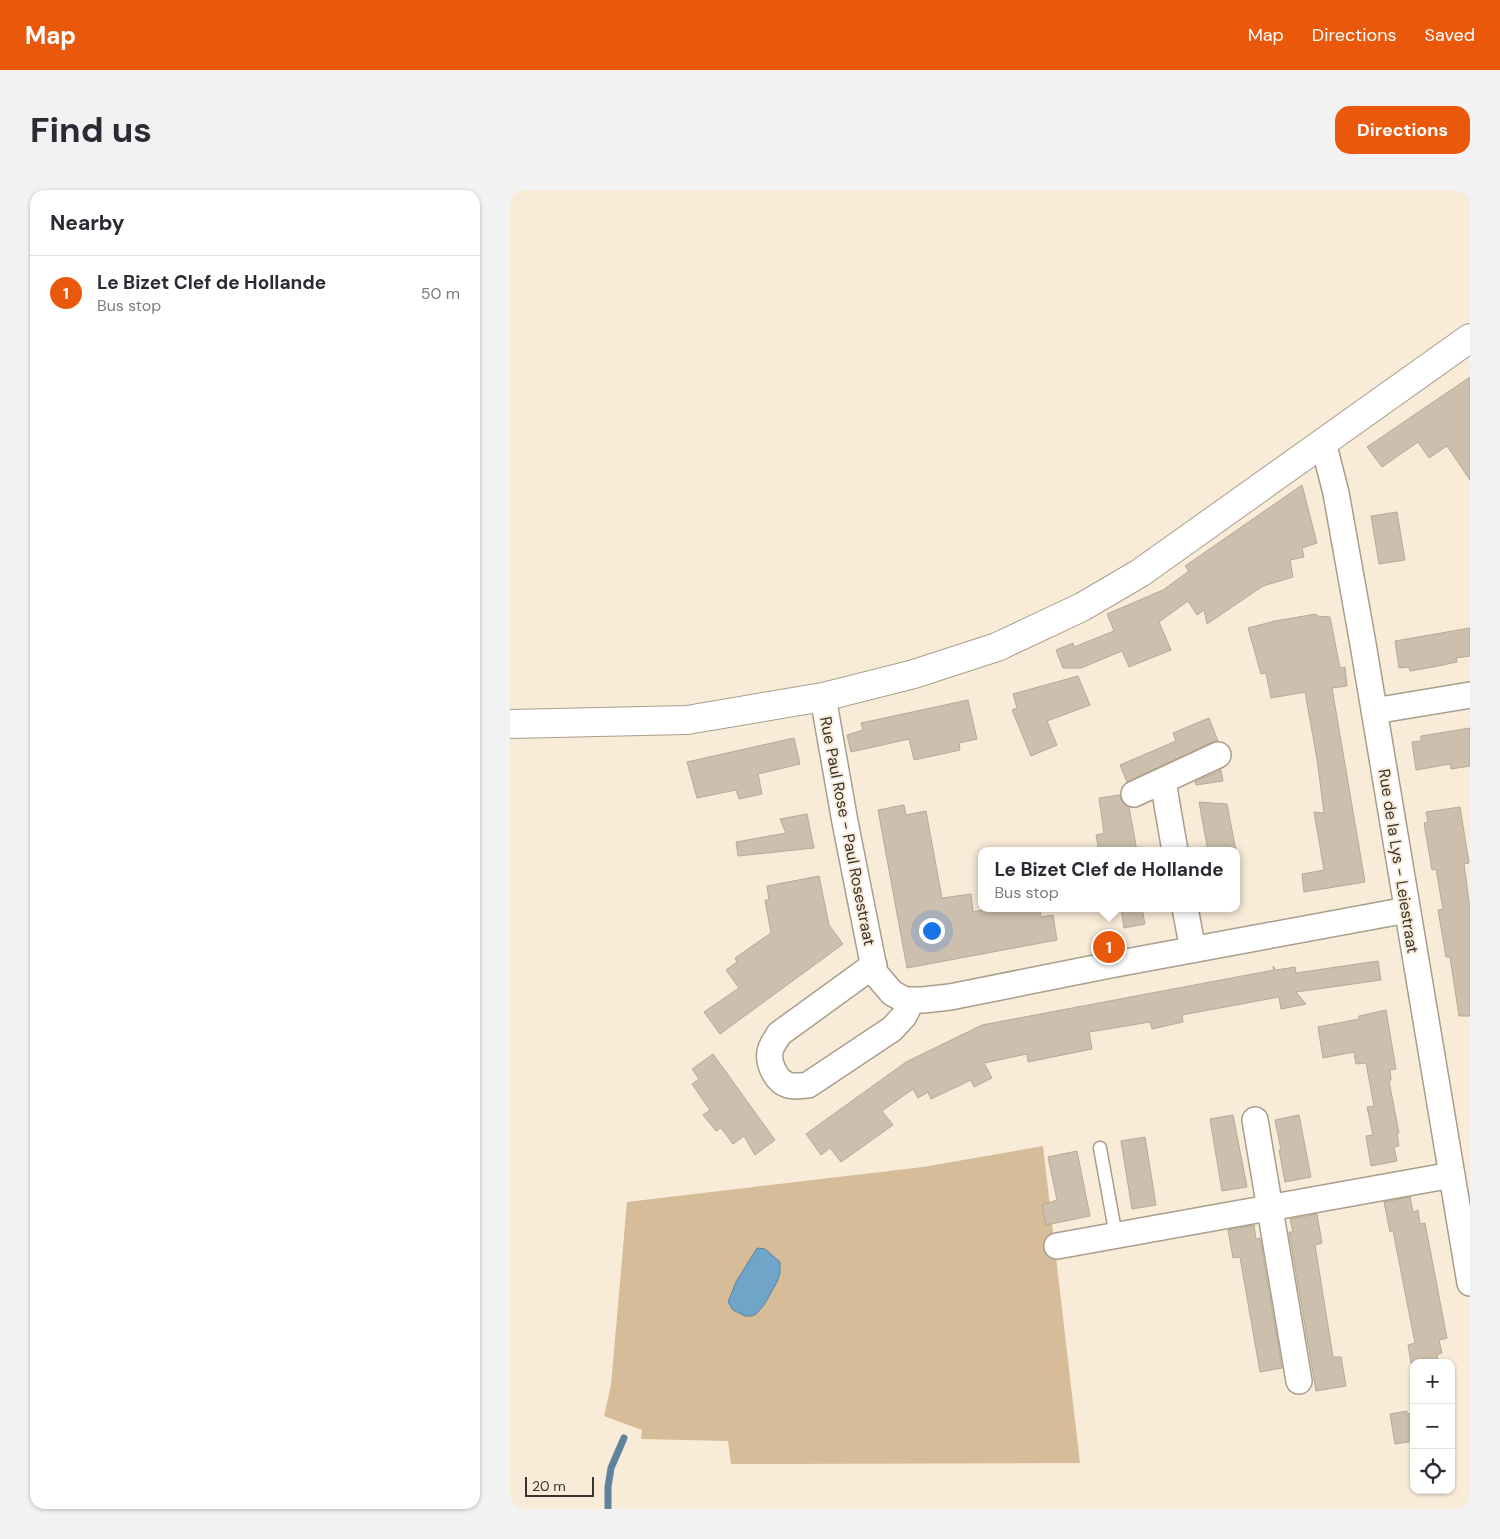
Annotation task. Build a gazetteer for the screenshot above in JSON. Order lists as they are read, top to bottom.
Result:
{
  "streets": {
    "street": ["Rue Paul Rose - Paul Rosestraat", "Rue de la Lys - Leiestraat"]
  },
  "crossings": [
    ["Rue Paul Rose - Paul Rosestraat", "Rue de la Lys - Leiestraat"]
  ],
  "scale_bar": "20 m",
  "page": {
    "header": "Map",
    "nav": ["Map", "Directions", "Saved"],
    "buttons": "Directions",
    "title": "Find us",
    "heading": "Nearby",
    "list": [
      {
        "mark": "1",
        "name": "Le Bizet Clef de Hollande",
        "note": "Bus stop",
        "value": "50 m"
      }
    ],
    "popup": ["Le Bizet Clef de Hollande", "Bus stop"],
    "pins": "1",
    "map_buttons": ["+", "−"],
    "scale": "20 m"
  }
}
